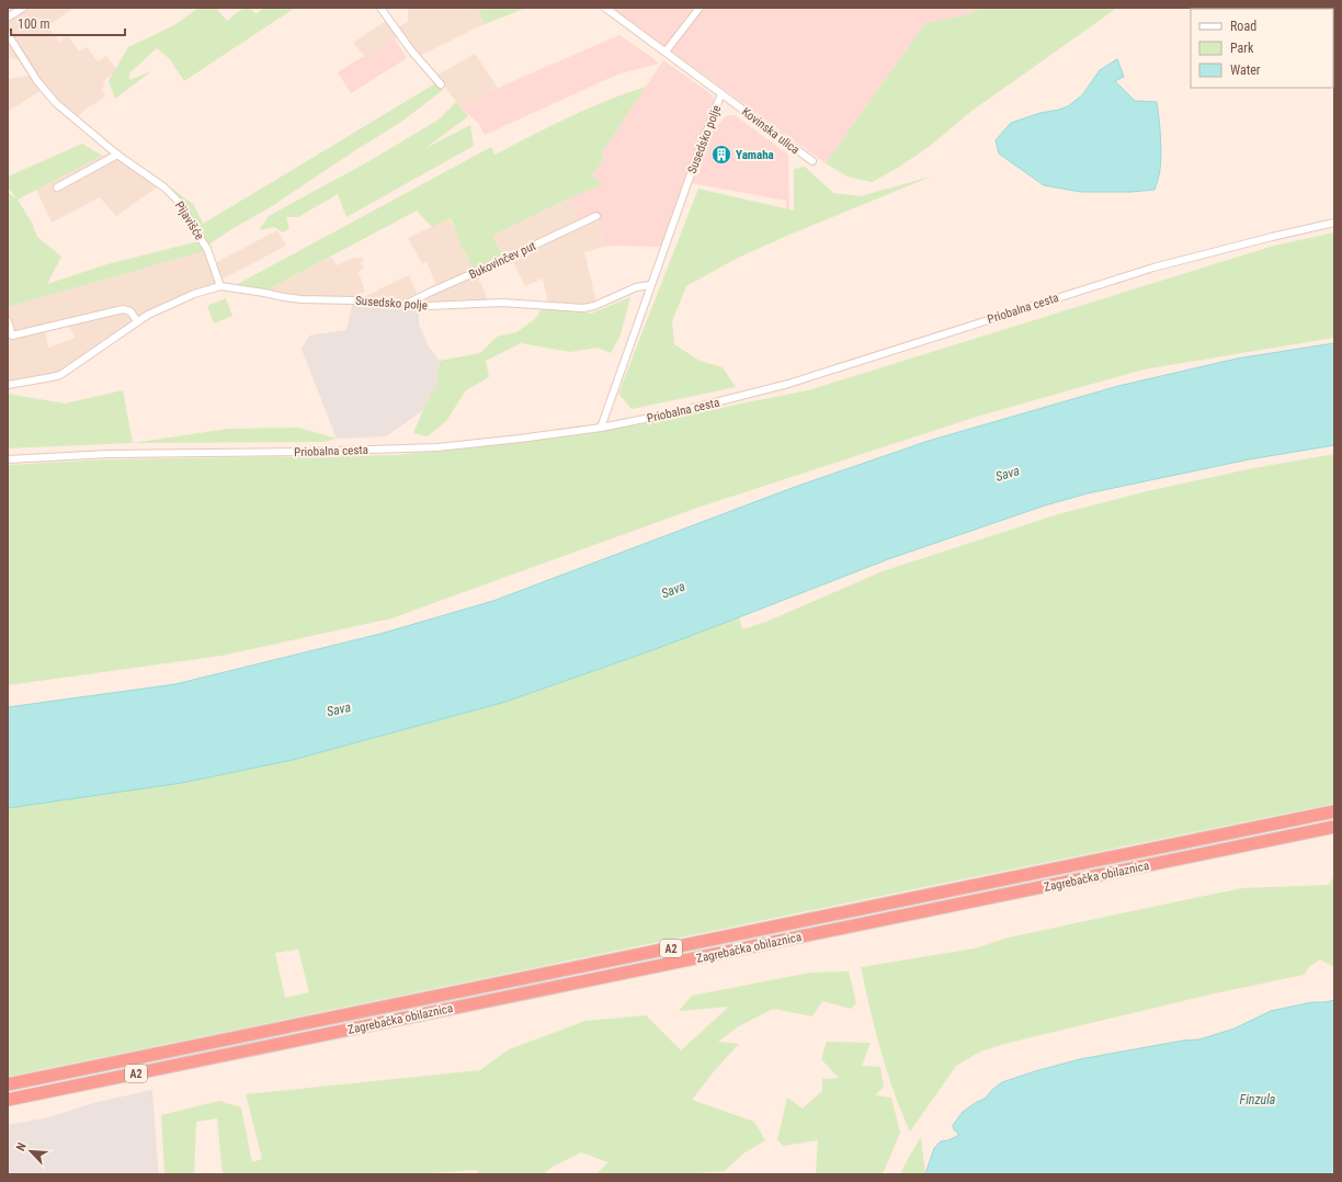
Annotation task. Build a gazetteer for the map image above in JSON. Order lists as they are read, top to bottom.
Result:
{
  "streets": {
    "highway": ["Zagrebačka obilaznica", "A2"],
    "street": [
      "Kovinska ulica",
      "Susedsko polje",
      "Pijavišće",
      "Bukovinčev put",
      "Priobalna cesta"
    ]
  },
  "crossings": [
    ["Kovinska ulica", "Susedsko polje"],
    ["Susedsko polje", "Pijavišće"],
    ["Susedsko polje", "Bukovinčev put"],
    ["Susedsko polje", "Priobalna cesta"]
  ],
  "water": ["Sava", "Finzula"],
  "places": {
    "building": ["Yamaha"]
  },
  "legend": ["Road", "Park", "Water"],
  "scale_bar": "100 m",
  "north": "top left"
}
